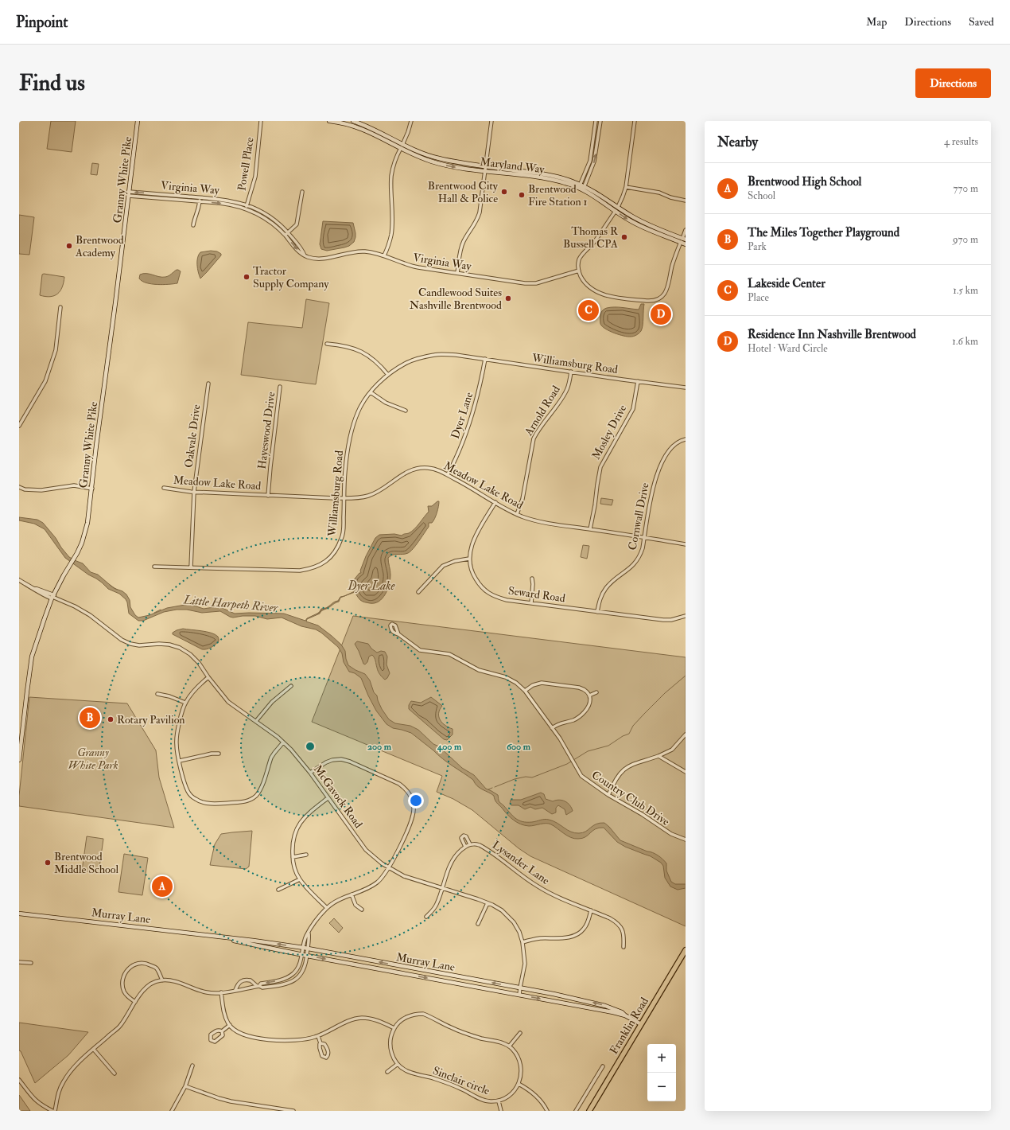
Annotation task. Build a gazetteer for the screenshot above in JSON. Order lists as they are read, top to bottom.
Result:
{
  "streets": {
    "main road": [
      "Maryland Way",
      "Granny White Pike",
      "Murray Lane",
      "Franklin Road"
    ],
    "street": [
      "Powell Place",
      "Virginia Way",
      "Williamsburg Road",
      "Arnold Road",
      "Dyer Lane",
      "Hayeswood Drive",
      "Mosley Drive",
      "Oakvale Drive",
      "Meadow Lake Road",
      "Cornwall Drive",
      "Seward Road",
      "McGavock Road",
      "Country Club Drive",
      "Lysander Lane",
      "Sinclair circle"
    ]
  },
  "crossings": [
    ["Powell Place", "Virginia Way"],
    ["Granny White Pike", "Virginia Way"],
    ["Granny White Pike", "McGavock Road"],
    ["Williamsburg Road", "Arnold Road"],
    ["Williamsburg Road", "Dyer Lane"],
    ["Williamsburg Road", "Mosley Drive"],
    ["Williamsburg Road", "Oakvale Drive"],
    ["Williamsburg Road", "Meadow Lake Road"],
    ["Arnold Road", "Meadow Lake Road"],
    ["Dyer Lane", "Meadow Lake Road"],
    ["Hayeswood Drive", "Meadow Lake Road"],
    ["Mosley Drive", "Meadow Lake Road"],
    ["Oakvale Drive", "Meadow Lake Road"],
    ["Meadow Lake Road", "Cornwall Drive"],
    ["Meadow Lake Road", "Seward Road"],
    ["Cornwall Drive", "Seward Road"],
    ["McGavock Road", "Murray Lane"],
    ["Murray Lane", "Franklin Road"]
  ],
  "water": ["Dyer Lake", "Little Harpeth River"],
  "parks": ["Granny White Park"],
  "places": [
    "Brentwood City Hall & Police",
    "Brentwood Fire Station 1",
    "Thomas R Bussell CPA",
    "Brentwood Academy",
    "Tractor Supply Company",
    "Candlewood Suites Nashville Brentwood",
    "Rotary Pavilion",
    "Brentwood Middle School"
  ],
  "page": {
    "header": "Pinpoint",
    "nav": ["Map", "Directions", "Saved"],
    "buttons": "Directions",
    "title": "Find us",
    "heading": ["Nearby", "4 results"],
    "list": [
      {
        "mark": "A",
        "name": "Brentwood High School",
        "note": "School",
        "value": "770 m"
      },
      {
        "mark": "B",
        "name": "The Miles Together Playground",
        "note": "Park",
        "value": "970 m"
      },
      {
        "mark": "C",
        "name": "Lakeside Center",
        "note": "Place",
        "value": "1.5 km"
      },
      {
        "mark": "D",
        "name": "Residence Inn Nashville Brentwood",
        "note": "Hotel · Ward Circle",
        "value": "1.6 km"
      }
    ],
    "pins": [
      "C",
      "D",
      "B",
      "A"
    ],
    "map_buttons": ["+", "−"]
  },
  "rings": ["200 m", "400 m", "600 m"]
}
